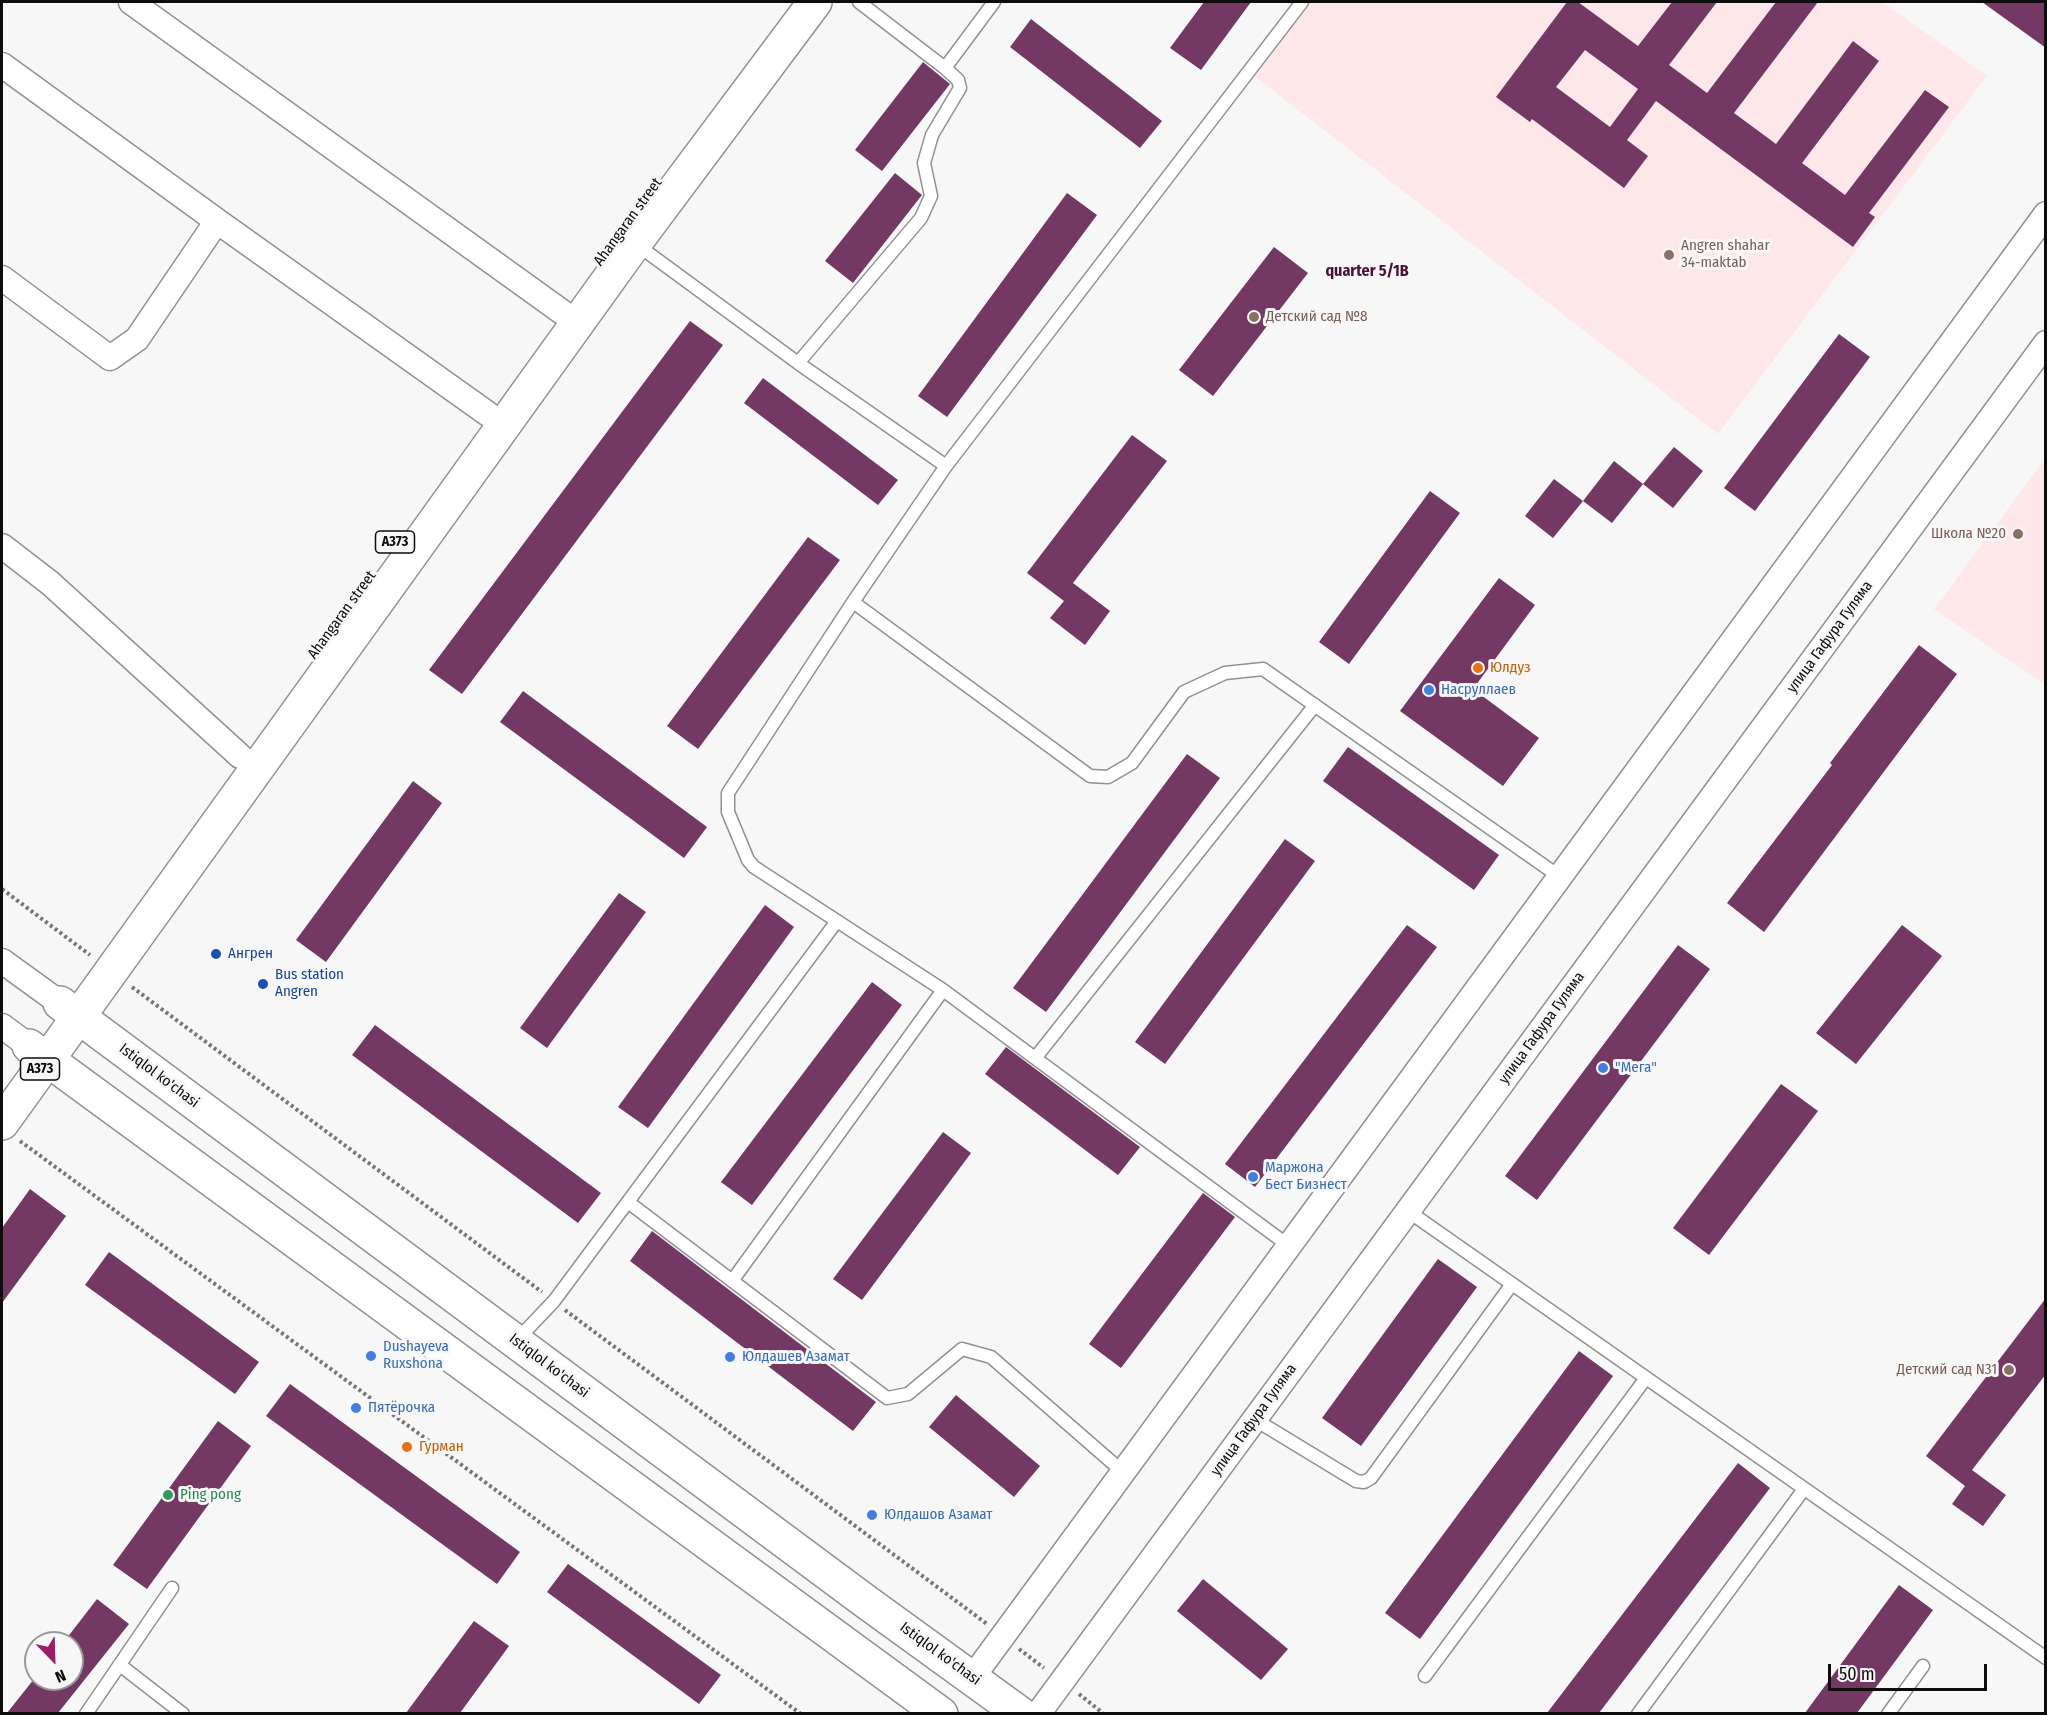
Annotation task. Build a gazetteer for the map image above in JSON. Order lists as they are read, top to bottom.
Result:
{
  "streets": {
    "main road": ["Ahangaran street", "A373", "Istiqlol ko'chasi"],
    "street": ["улица Гафура Гуляма"]
  },
  "crossings": [
    ["Ahangaran street", "A373"],
    ["Ahangaran street", "Istiqlol ko'chasi"]
  ],
  "districts": ["quarter 5/1B"],
  "places": [
    "Angren shahar 34-maktab",
    "Детский сад №8",
    "Школа №20",
    "Юлдуз",
    "Насруллаев",
    "Ангрен",
    "Bus station Angren",
    "\"Мега\"",
    "Маржона Бест Бизнест",
    "Dushayeva Ruxshona",
    "Юлдашев Азамат",
    "Детский сад N31",
    "Пятёрочка",
    "Гурман",
    "Ping pong",
    "Юлдашов Азамат"
  ],
  "scale_bar": "50 m",
  "north": "bottom right"
}
